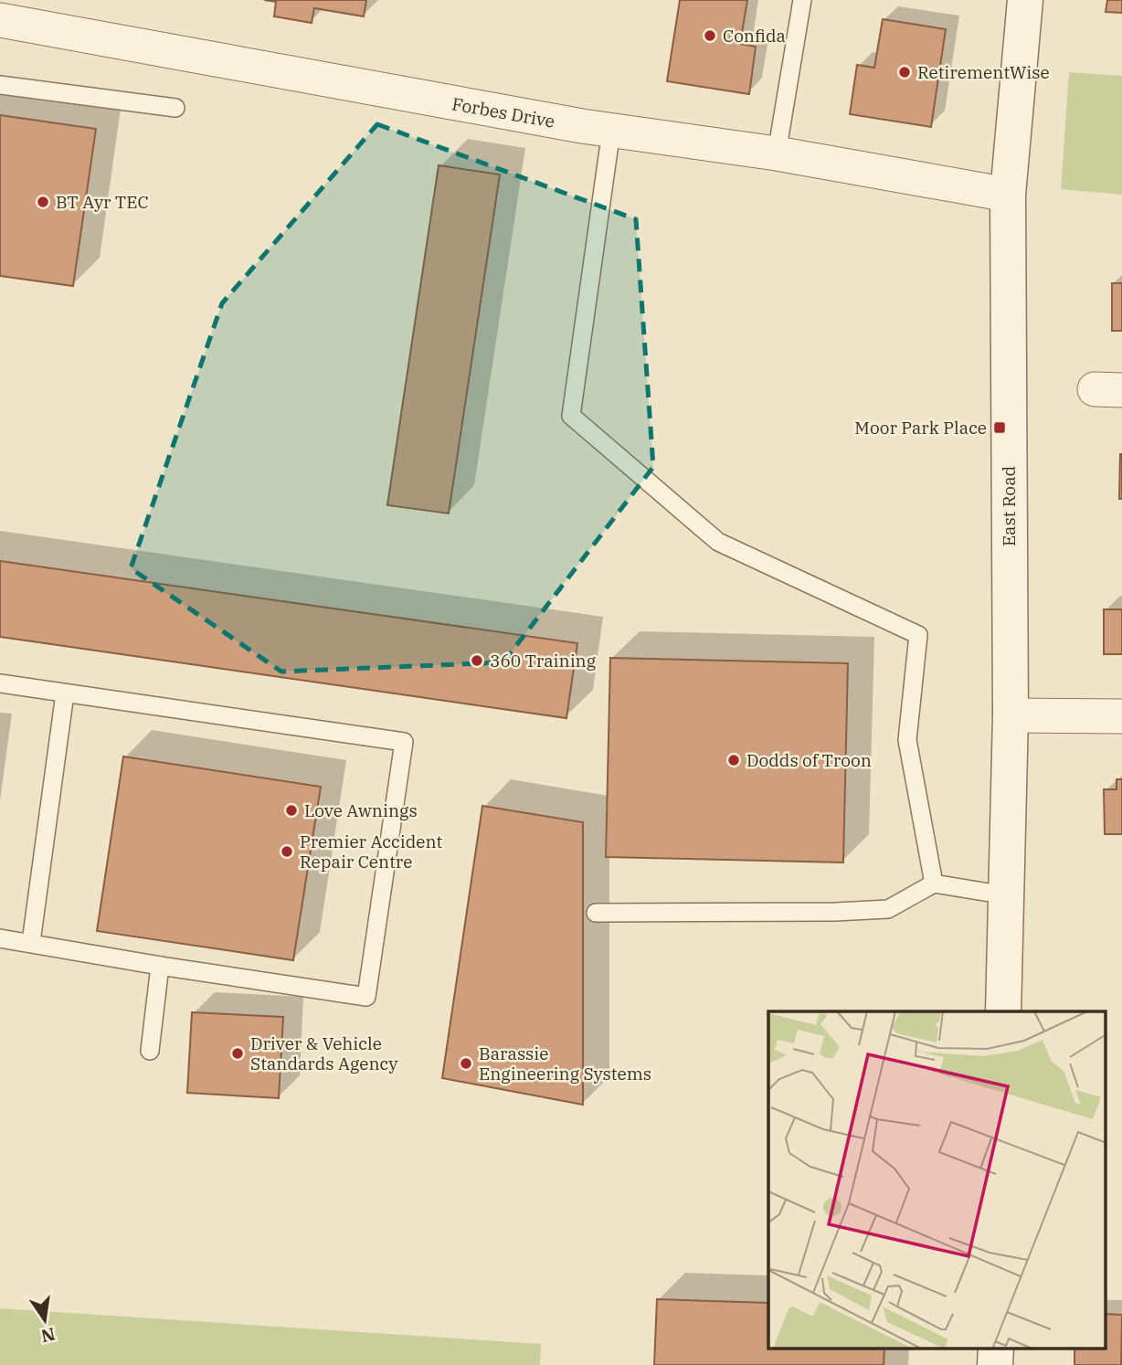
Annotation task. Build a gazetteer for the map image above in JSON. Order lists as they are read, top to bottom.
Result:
{
  "streets": {
    "street": ["Forbes Drive", "East Road"]
  },
  "crossings": [
    ["Forbes Drive", "East Road"]
  ],
  "places": {
    "other": [
      "Confida",
      "RetirementWise",
      "BT Ayr TEC",
      "360 Training",
      "Dodds of Troon",
      "Love Awnings",
      "Premier Accident Repair Centre",
      "Driver & Vehicle Standards Agency",
      "Barassie Engineering Systems"
    ],
    "transit": ["Moor Park Place"]
  },
  "north": "bottom"
}
